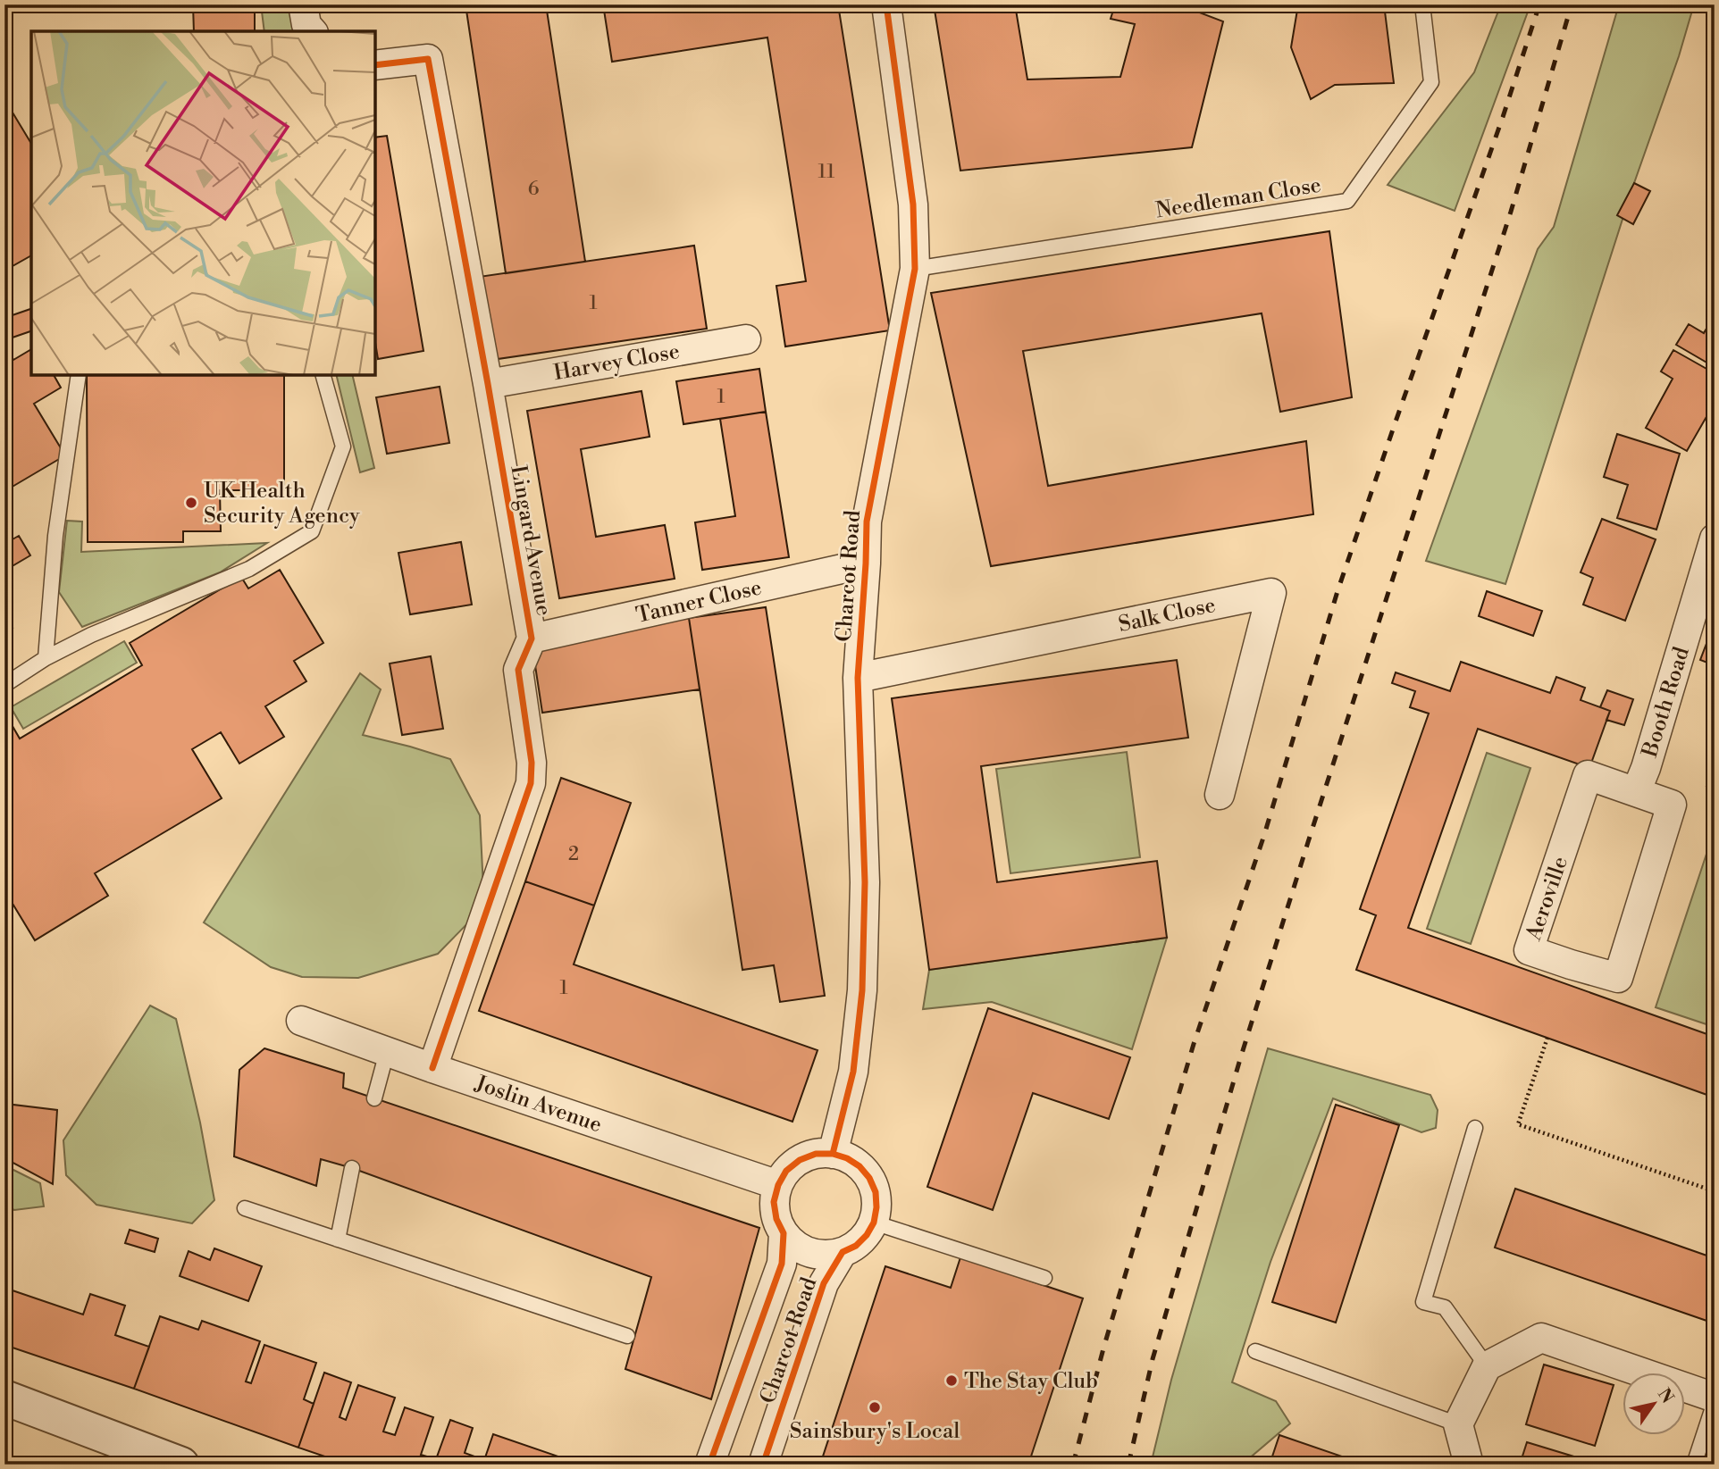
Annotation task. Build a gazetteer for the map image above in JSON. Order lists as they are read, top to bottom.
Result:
{
  "streets": {
    "street": [
      "Harvey Close",
      "Lingard Avenue",
      "Charcot Road",
      "Tanner Close",
      "Salk Close",
      "Booth Road",
      "Aeroville",
      "Joslin Avenue"
    ],
    "lane": ["Needleman Close"]
  },
  "crossings": [
    ["Needleman Close", "Charcot Road"],
    ["Harvey Close", "Lingard Avenue"],
    ["Lingard Avenue", "Tanner Close"],
    ["Lingard Avenue", "Joslin Avenue"],
    ["Charcot Road", "Tanner Close"],
    ["Charcot Road", "Salk Close"],
    ["Charcot Road", "Joslin Avenue"],
    ["Booth Road", "Aeroville"]
  ],
  "places": ["UK Health Security Agency", "The Stay Club", "Sainsbury's Local"],
  "house_numbers": [
    "11",
    "6",
    "1",
    "1",
    "2",
    "1"
  ],
  "north": "top right"
}
